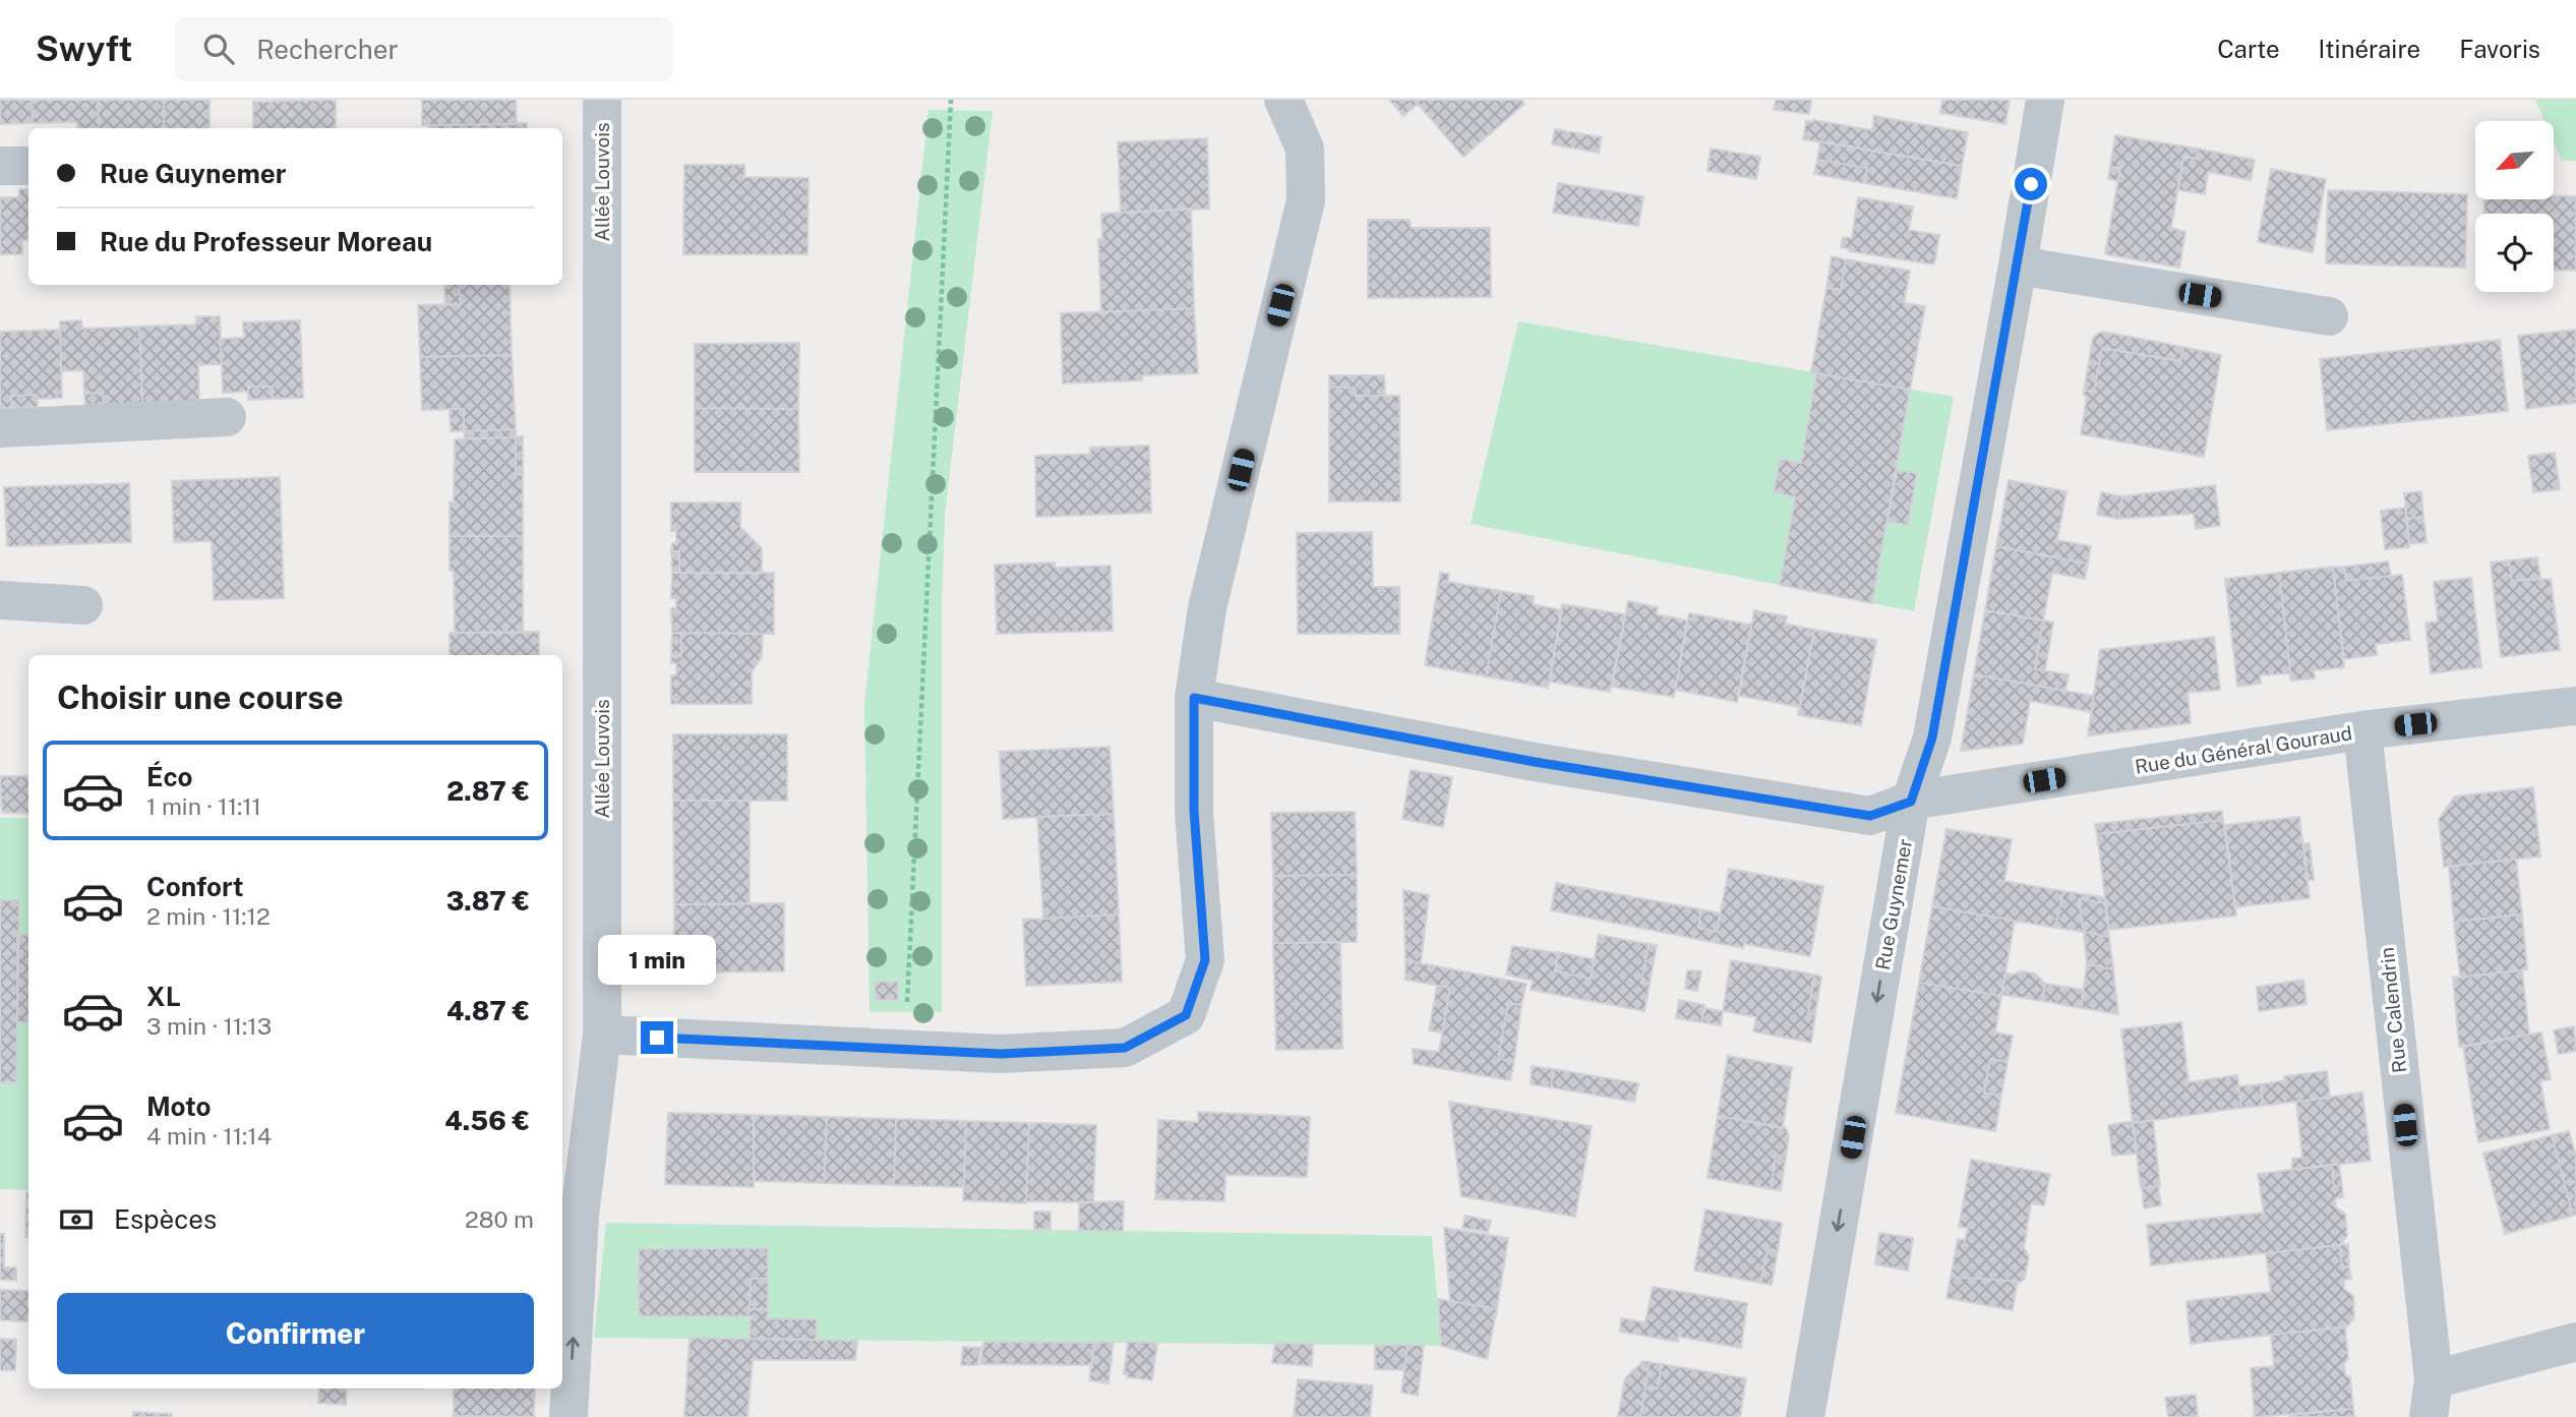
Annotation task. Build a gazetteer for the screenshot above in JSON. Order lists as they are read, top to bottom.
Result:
{
  "streets": {
    "street": [
      "Allée Louvois",
      "Rue du Général Gouraud",
      "Rue Guynemer",
      "Rue Calendrin"
    ]
  },
  "crossings": [
    ["Rue du Général Gouraud", "Rue Guynemer"],
    ["Rue du Général Gouraud", "Rue Calendrin"]
  ],
  "one_way": ["Rue Guynemer"],
  "north": "bottom left",
  "page": {
    "header": "Swyft",
    "search": "Rechercher",
    "nav": ["Carte", "Itinéraire", "Favoris"],
    "banner": ["Rue Guynemer", "Rue du Professeur Moreau"],
    "heading": "Choisir une course",
    "list": [
      {
        "name": "Éco",
        "note": "1 min · 11:11",
        "value": "2.87 €"
      },
      {
        "name": "Confort",
        "note": "2 min · 11:12",
        "value": "3.87 €"
      },
      {
        "name": "XL",
        "note": "3 min · 11:13",
        "value": "4.87 €"
      },
      {
        "name": "Moto",
        "note": "4 min · 11:14",
        "value": "4.56 €"
      }
    ],
    "bubble": "1 min",
    "pay": ["Espèces", "280 m"],
    "buttons": "Confirmer"
  }
}
